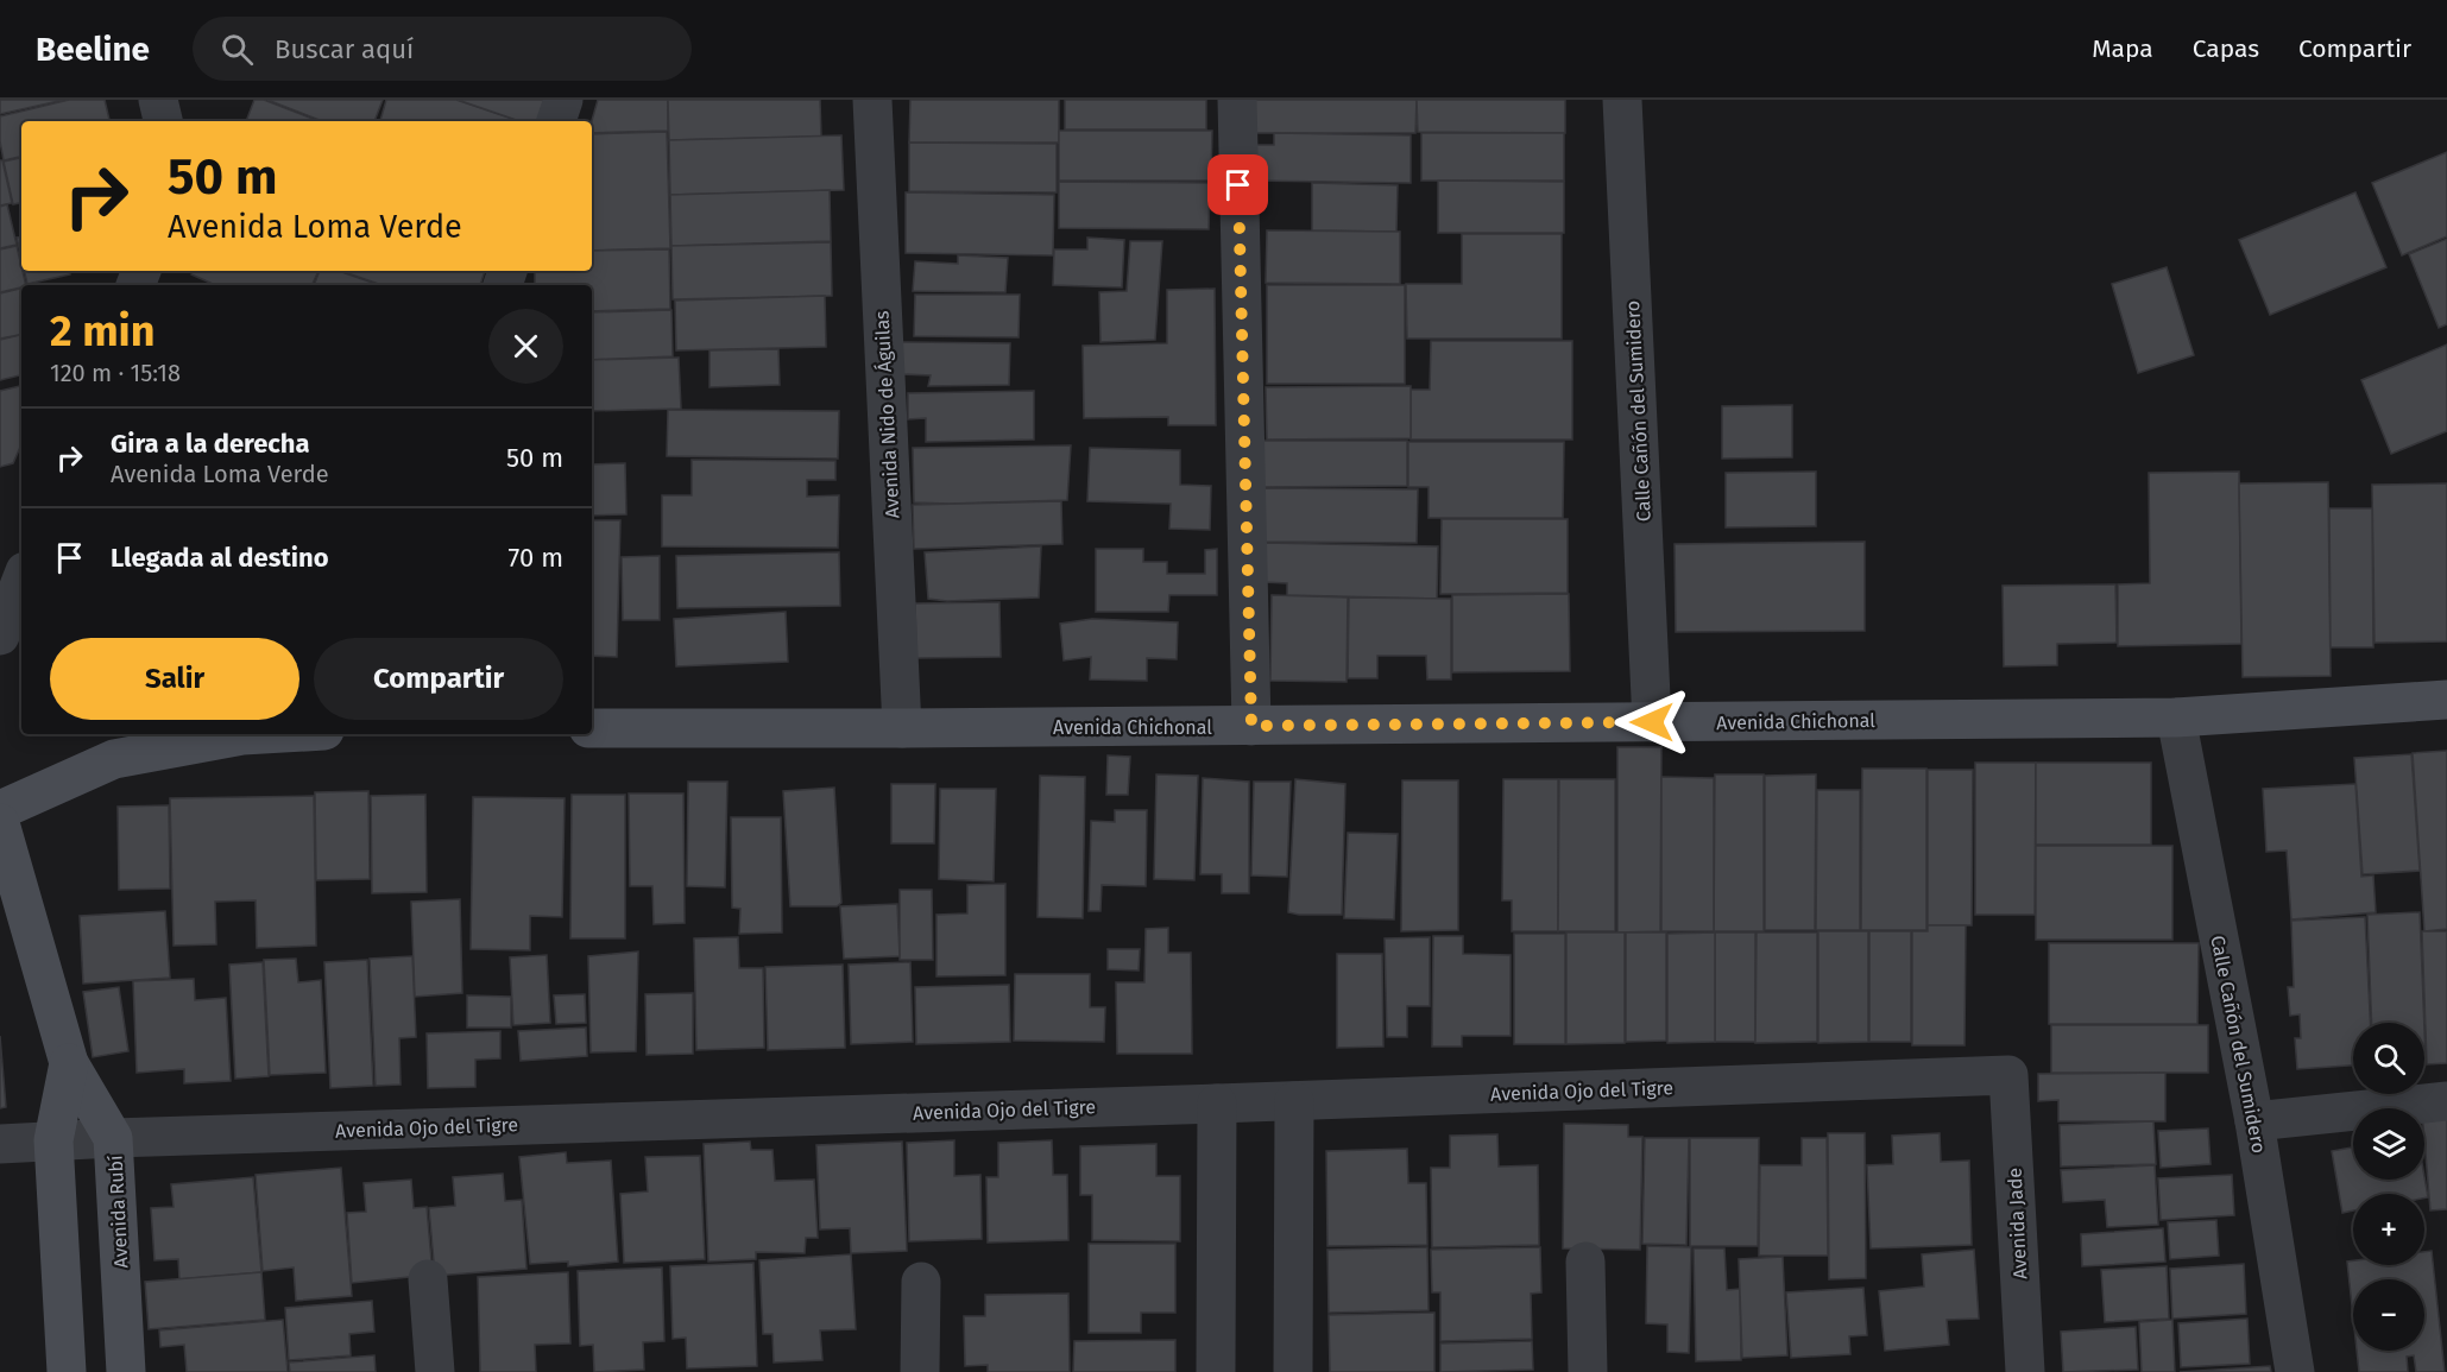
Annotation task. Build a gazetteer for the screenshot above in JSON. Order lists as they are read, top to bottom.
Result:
{
  "streets": {
    "street": [
      "Calle Cañón del Sumidero",
      "Avenida Nido de Águilas",
      "Avenida Chichonal",
      "Avenida Ojo del Tigre",
      "Avenida Rubí",
      "Avenida Jade"
    ]
  },
  "crossings": [
    ["Calle Cañón del Sumidero", "Avenida Chichonal"],
    ["Avenida Nido de Águilas", "Avenida Chichonal"],
    ["Avenida Ojo del Tigre", "Avenida Rubí"],
    ["Avenida Ojo del Tigre", "Avenida Jade"]
  ],
  "page": {
    "header": "Beeline",
    "search": "Buscar aquí",
    "nav": ["Mapa", "Capas", "Compartir"],
    "turn": ["50 m", "Avenida Loma Verde"],
    "heading": ["2 min", "120 m · 15:18"],
    "list": [
      {
        "name": "Gira a la derecha",
        "note": "Avenida Loma Verde",
        "value": "50 m"
      },
      {
        "name": "Llegada al destino",
        "value": "70 m"
      }
    ],
    "buttons": ["Salir", "Compartir"],
    "map_buttons": ["+", "−"]
  }
}
